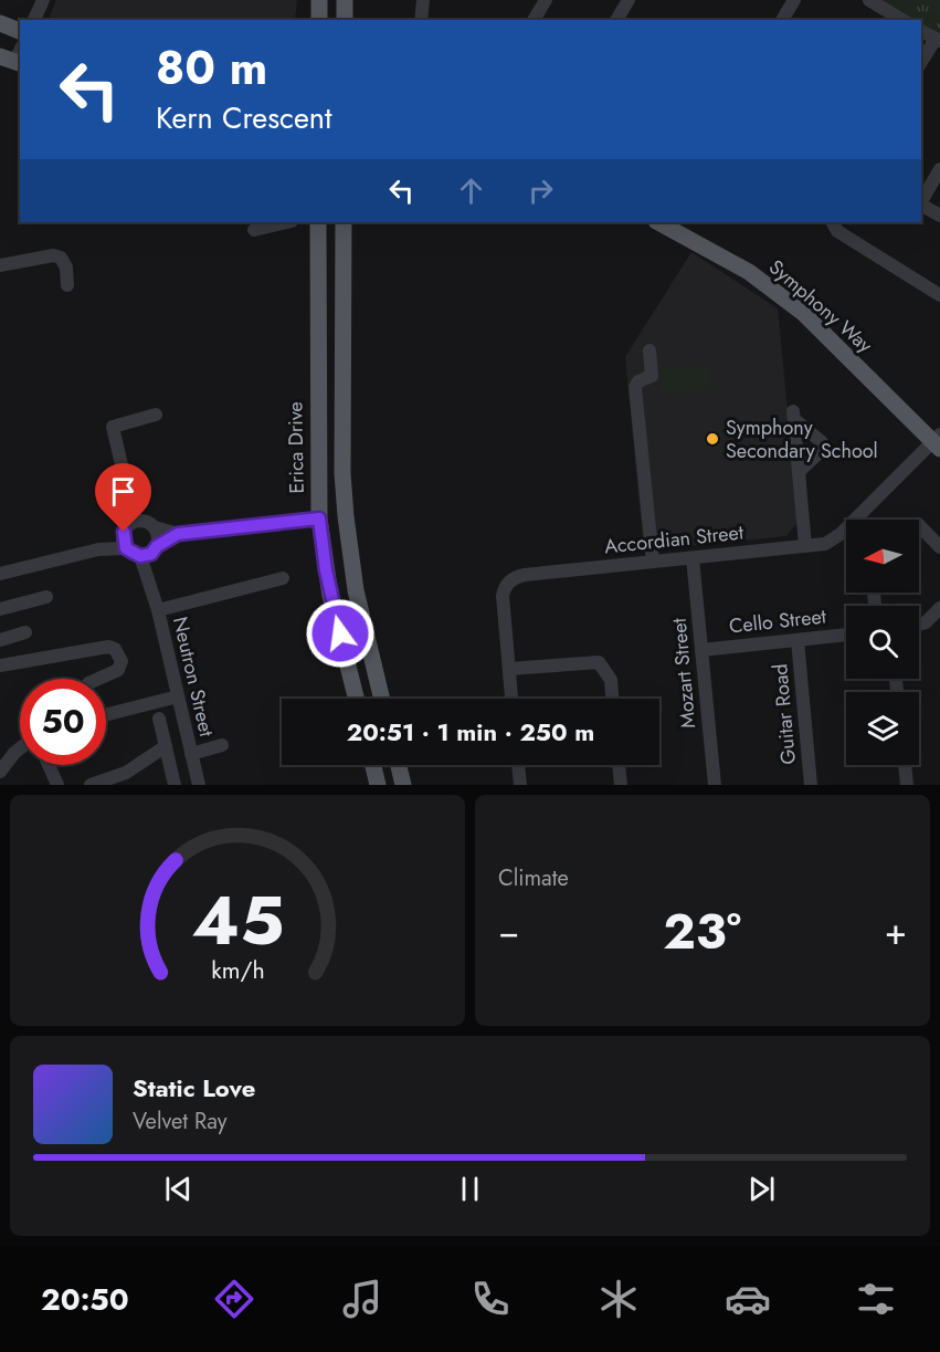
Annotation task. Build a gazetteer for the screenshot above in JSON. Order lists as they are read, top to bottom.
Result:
{
  "streets": {
    "main road": ["Symphony Way", "Erica Drive"],
    "street": [
      "Accordian Street",
      "Cello Street",
      "Mozart Street",
      "Neutron Street",
      "Guitar Road"
    ]
  },
  "crossings": [
    ["Symphony Way", "Accordian Street"],
    ["Accordian Street", "Mozart Street"],
    ["Cello Street", "Mozart Street"],
    ["Cello Street", "Guitar Road"]
  ],
  "places": ["Symphony Secondary School"],
  "north": "left",
  "page": {
    "turn": ["80 m", "Kern Crescent"],
    "limit": "50",
    "trip": "20:51 · 1 min · 250 m",
    "tile": "Climate",
    "heat": ["−", "23°", "+"],
    "song": ["Static Love", "Velvet Ray"],
    "tabs": "20:50",
    "gauge": ["45", "km/h"]
  }
}
